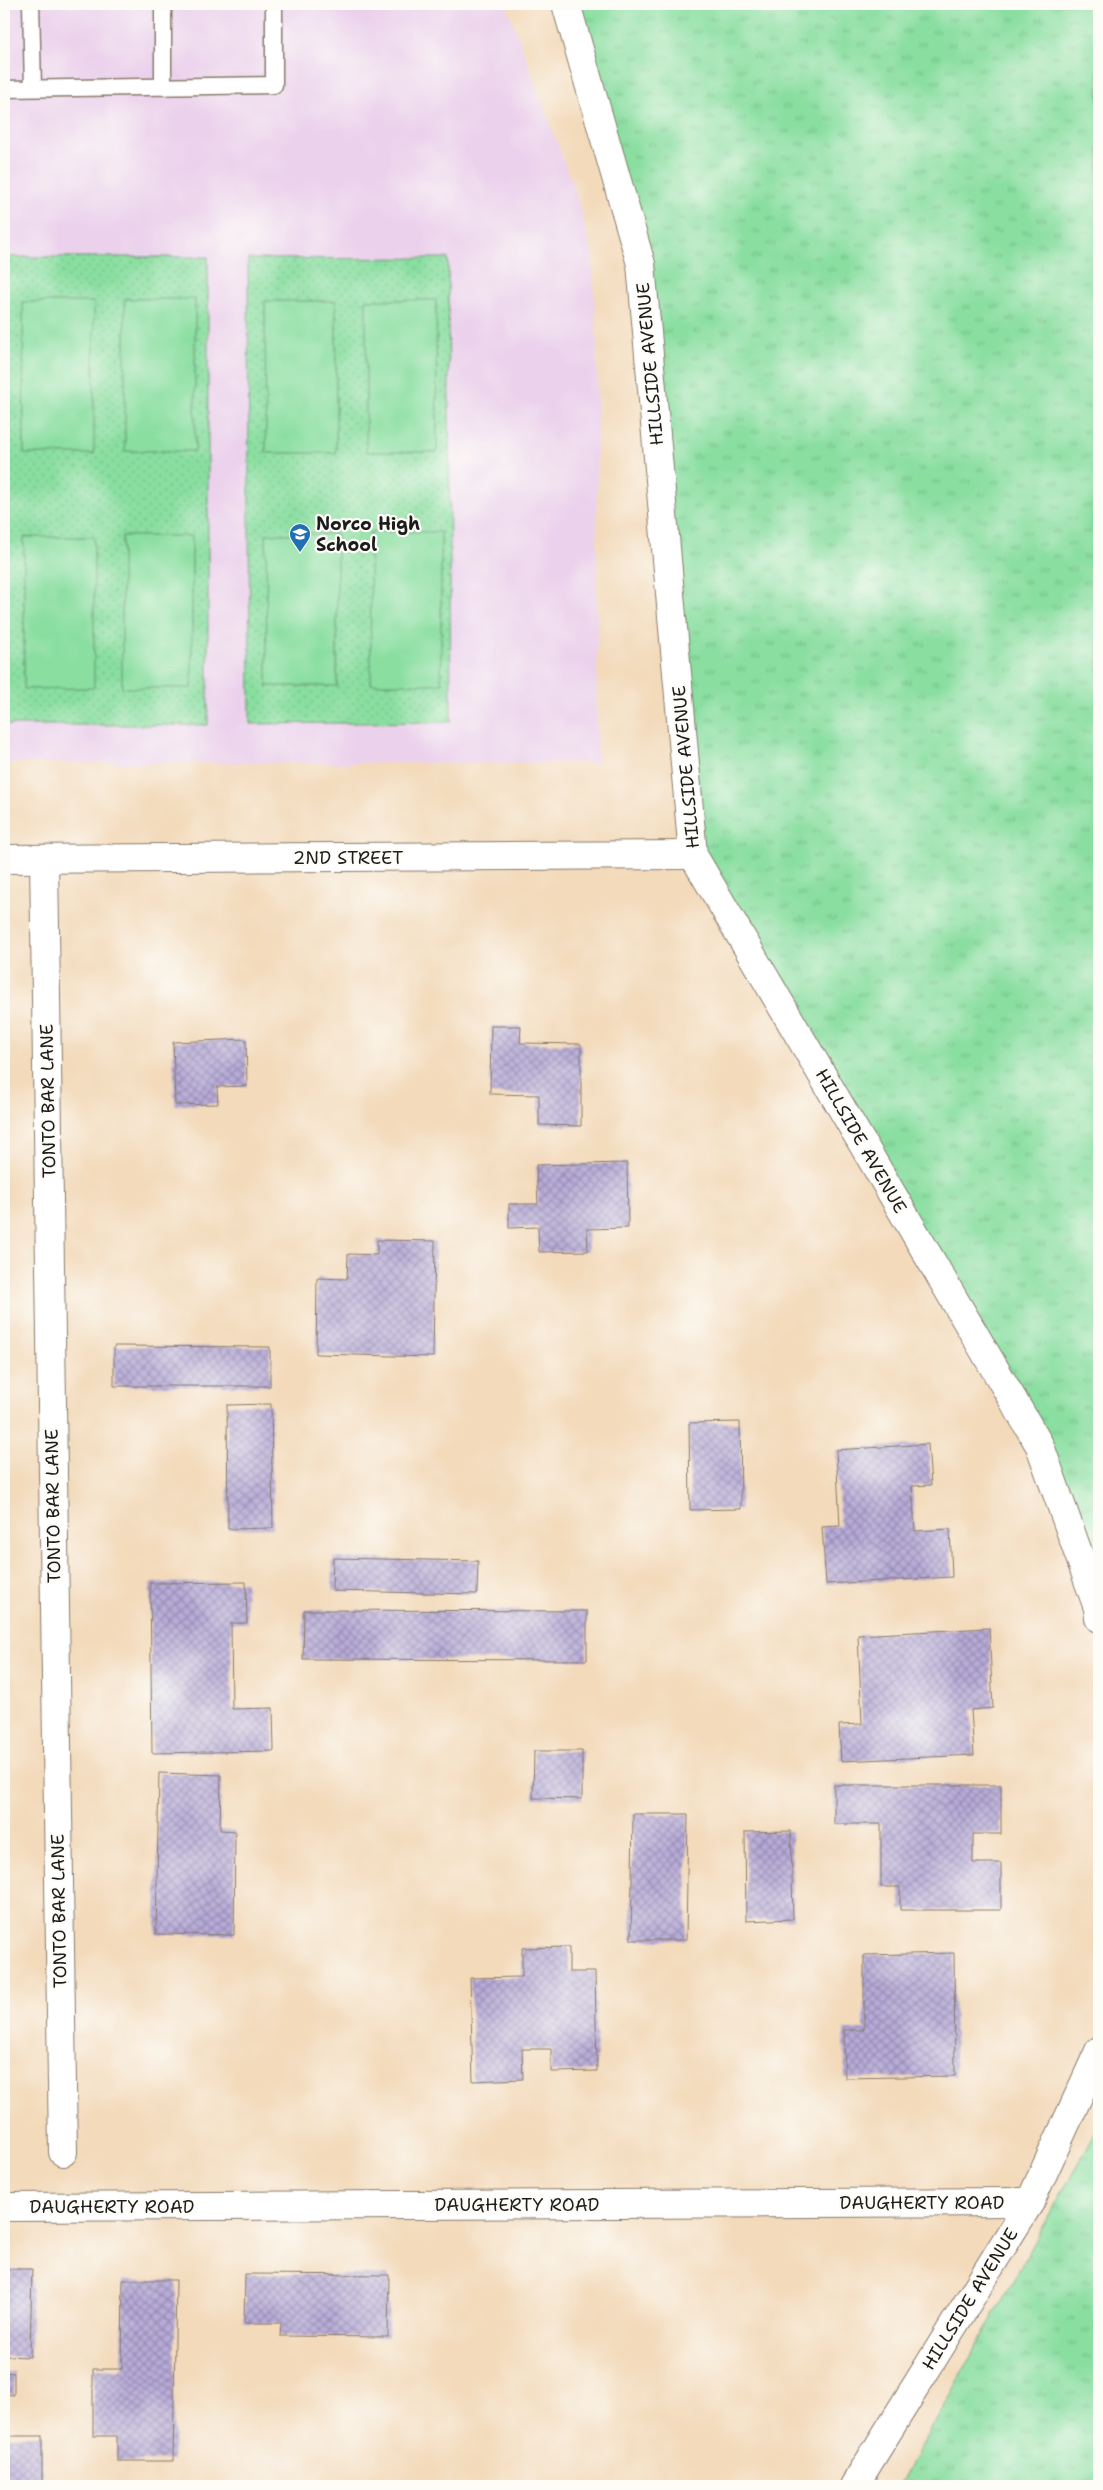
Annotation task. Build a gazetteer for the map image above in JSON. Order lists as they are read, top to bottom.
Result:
{
  "streets": {
    "street": [
      "HILLSIDE AVENUE",
      "2ND STREET",
      "TONTO BAR LANE",
      "DAUGHERTY ROAD"
    ]
  },
  "crossings": [
    ["HILLSIDE AVENUE", "2ND STREET"],
    ["HILLSIDE AVENUE", "DAUGHERTY ROAD"],
    ["2ND STREET", "TONTO BAR LANE"]
  ],
  "places": {
    "school or university": ["Norco High School"]
  }
}
